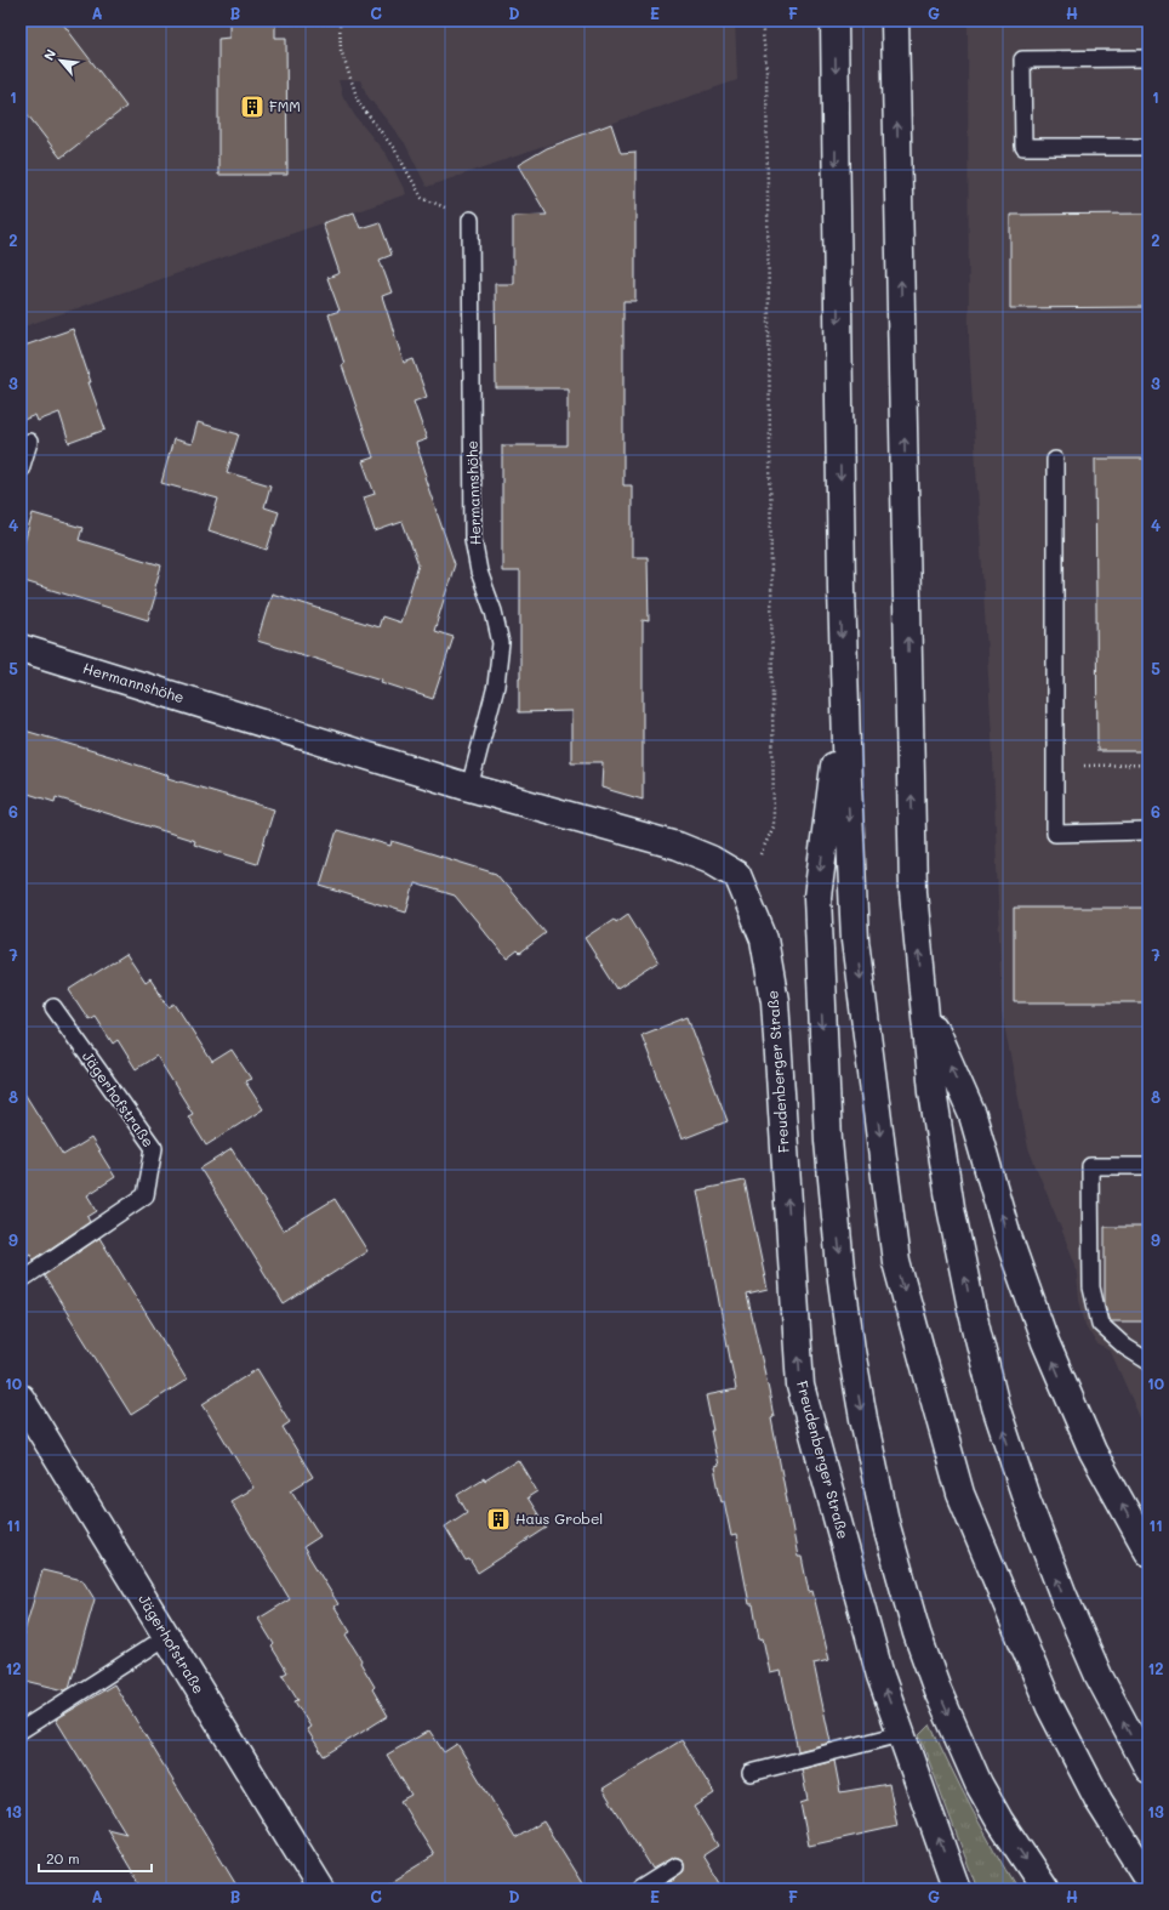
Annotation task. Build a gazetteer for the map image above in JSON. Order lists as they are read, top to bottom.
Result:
{
  "streets": {
    "main road": ["Hermannshöhe", "Freudenberger Straße", "Jägerhofstraße"]
  },
  "crossings": [
    ["Hermannshöhe", "Freudenberger Straße"]
  ],
  "places": {
    "building": ["FMM", "Haus Grobel"]
  },
  "scale_bar": "20 m",
  "north": "top left",
  "grid": {
    "columns": [
      "A",
      "B",
      "C",
      "D",
      "E",
      "F",
      "G",
      "H"
    ],
    "rows": [
      "1",
      "2",
      "3",
      "4",
      "5",
      "6",
      "7",
      "8",
      "9",
      "10",
      "11",
      "12",
      "13"
    ]
  }
}
